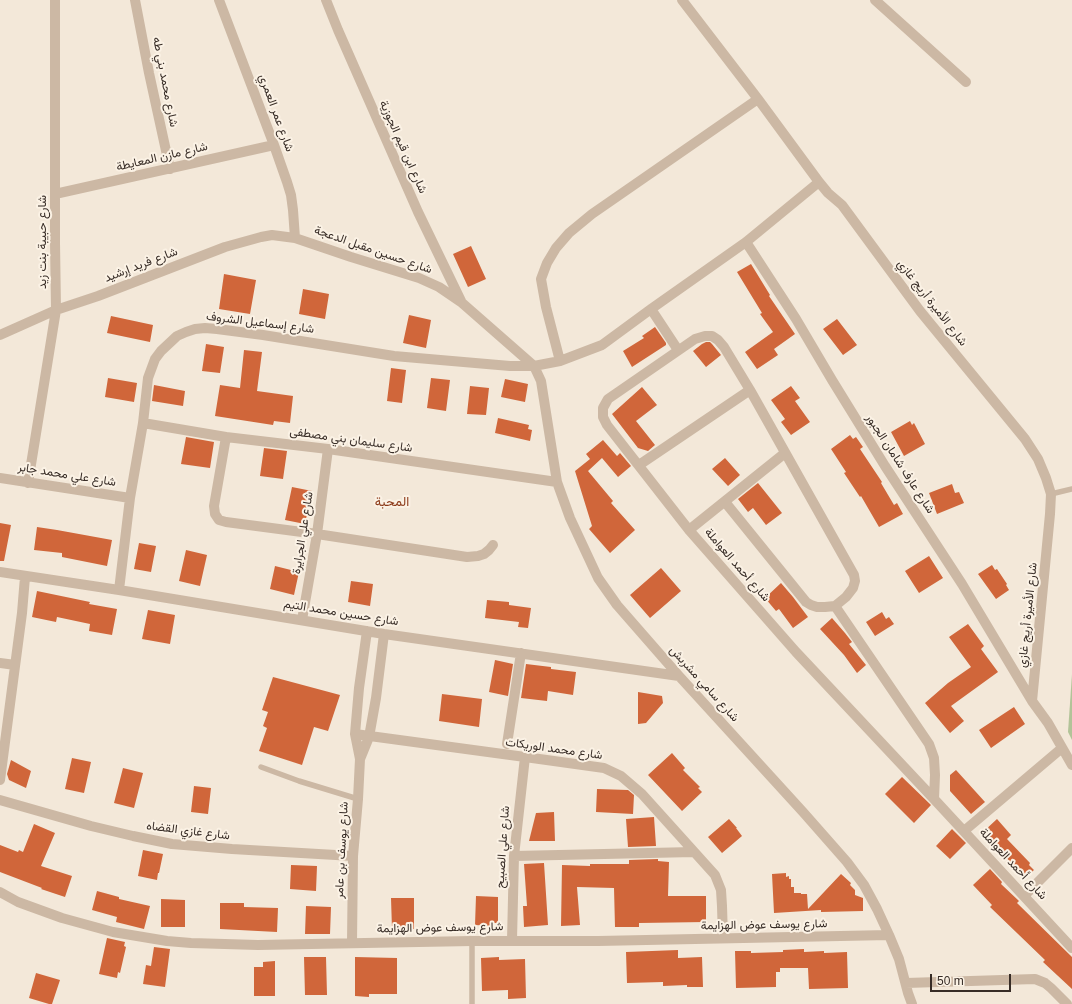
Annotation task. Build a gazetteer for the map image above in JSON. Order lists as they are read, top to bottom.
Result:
{
  "streets": {
    "street": [
      "شارع محمد بني طه",
      "شارع عمر العمري",
      "شارع ابن قيم الجوزية",
      "شارع مازن المعايطة",
      "شارع حبيبة بنت زيد",
      "شارع حسين مقبل الدعجة",
      "شارع فريد إرشيد",
      "شارع الأميرة أريج غازي",
      "شارع إسماعيل الشروف",
      "شارع سليمان بني مصطفى",
      "شارع عارف شامان الجبور",
      "شارع علي محمد جابر",
      "شارع علي الجرايرة",
      "شارع أحمد العواملة",
      "شارع حسين محمد التيم",
      "شارع سامي مشربش",
      "شارع محمد الوريكات",
      "شارع غازي القضاه",
      "شارع علي الصبيح",
      "شارع يوسف بن عامر",
      "شارع يوسف عوض الهزايمة"
    ]
  },
  "crossings": [
    ["شارع محمد بني طه", "شارع مازن المعايطة"],
    ["شارع عمر العمري", "شارع مازن المعايطة"],
    ["شارع عمر العمري", "شارع حسين مقبل الدعجة"],
    ["شارع عمر العمري", "شارع فريد إرشيد"],
    ["شارع ابن قيم الجوزية", "شارع حسين مقبل الدعجة"],
    ["شارع مازن المعايطة", "شارع حبيبة بنت زيد"],
    ["شارع حبيبة بنت زيد", "شارع فريد إرشيد"],
    ["شارع حبيبة بنت زيد", "شارع علي محمد جابر"],
    ["شارع حسين مقبل الدعجة", "شارع فريد إرشيد"],
    ["شارع حسين مقبل الدعجة", "شارع إسماعيل الشروف"],
    ["شارع حسين مقبل الدعجة", "شارع سامي مشربش"],
    ["شارع الأميرة أريج غازي", "شارع عارف شامان الجبور"],
    ["شارع إسماعيل الشروف", "شارع سليمان بني مصطفى"],
    ["شارع إسماعيل الشروف", "شارع علي محمد جابر"],
    ["شارع إسماعيل الشروف", "شارع حسين محمد التيم"],
    ["شارع إسماعيل الشروف", "شارع سامي مشربش"],
    ["شارع سليمان بني مصطفى", "شارع علي الجرايرة"],
    ["شارع سليمان بني مصطفى", "شارع سامي مشربش"],
    ["شارع علي الجرايرة", "شارع حسين محمد التيم"],
    ["شارع حسين محمد التيم", "شارع سامي مشربش"],
    ["شارع حسين محمد التيم", "شارع يوسف بن عامر"],
    ["شارع سامي مشربش", "شارع يوسف عوض الهزايمة"],
    ["شارع محمد الوريكات", "شارع علي الصبيح"],
    ["شارع محمد الوريكات", "شارع يوسف بن عامر"],
    ["شارع محمد الوريكات", "شارع يوسف عوض الهزايمة"],
    ["شارع غازي القضاه", "شارع يوسف بن عامر"],
    ["شارع علي الصبيح", "شارع يوسف عوض الهزايمة"],
    ["شارع يوسف بن عامر", "شارع يوسف عوض الهزايمة"]
  ],
  "districts": ["المحبة"],
  "scale_bar": "50 m"
}
